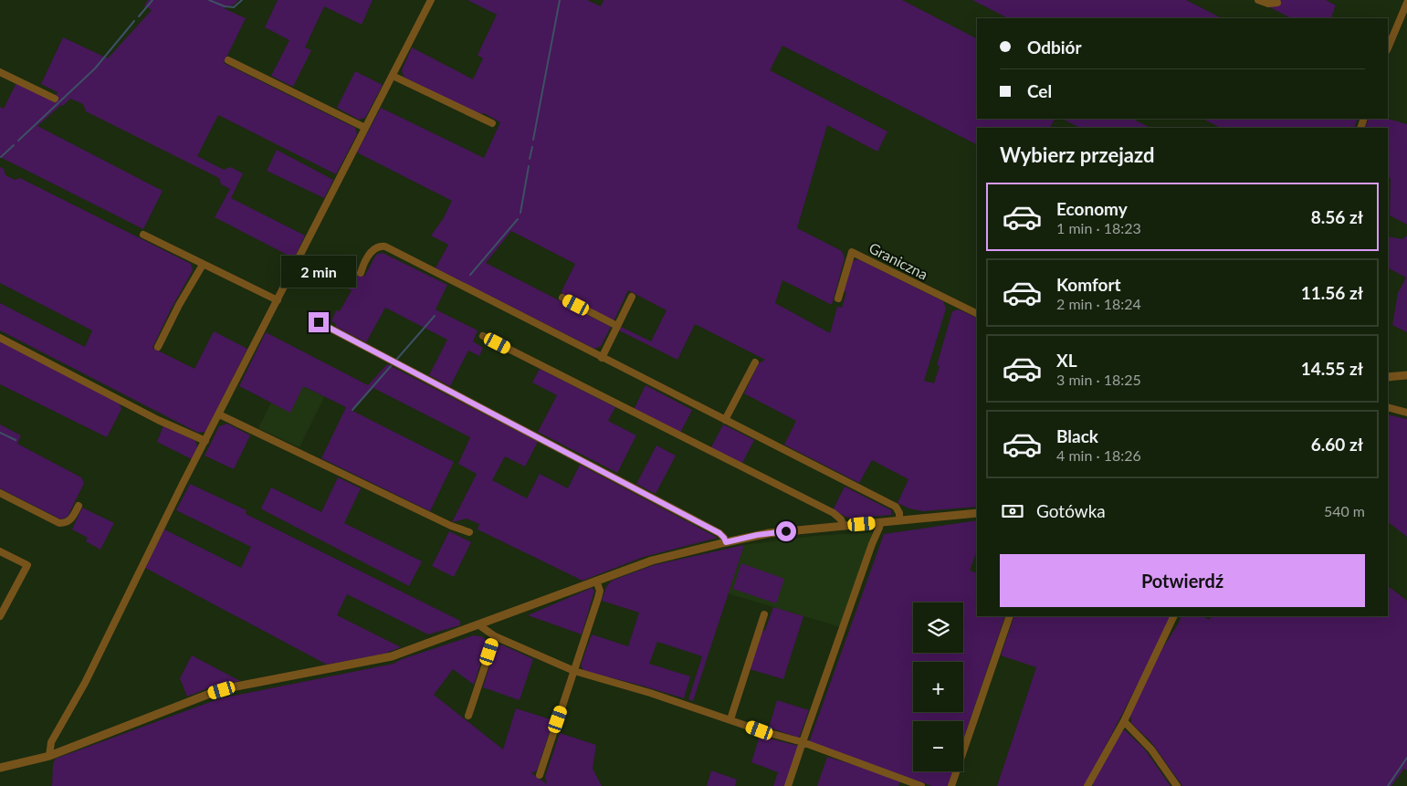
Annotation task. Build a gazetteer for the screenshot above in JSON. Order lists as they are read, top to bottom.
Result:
{
  "streets": {
    "street": ["Graniczna"]
  },
  "page": {
    "banner": ["Odbiór", "Cel"],
    "heading": "Wybierz przejazd",
    "list": [
      {
        "name": "Economy",
        "note": "1 min · 18:23",
        "value": "8.56 zł"
      },
      {
        "name": "Komfort",
        "note": "2 min · 18:24",
        "value": "11.56 zł"
      },
      {
        "name": "XL",
        "note": "3 min · 18:25",
        "value": "14.55 zł"
      },
      {
        "name": "Black",
        "note": "4 min · 18:26",
        "value": "6.60 zł"
      }
    ],
    "bubble": "2 min",
    "pay": ["Gotówka", "540 m"],
    "buttons": "Potwierdź",
    "map_buttons": ["+", "−"]
  }
}
